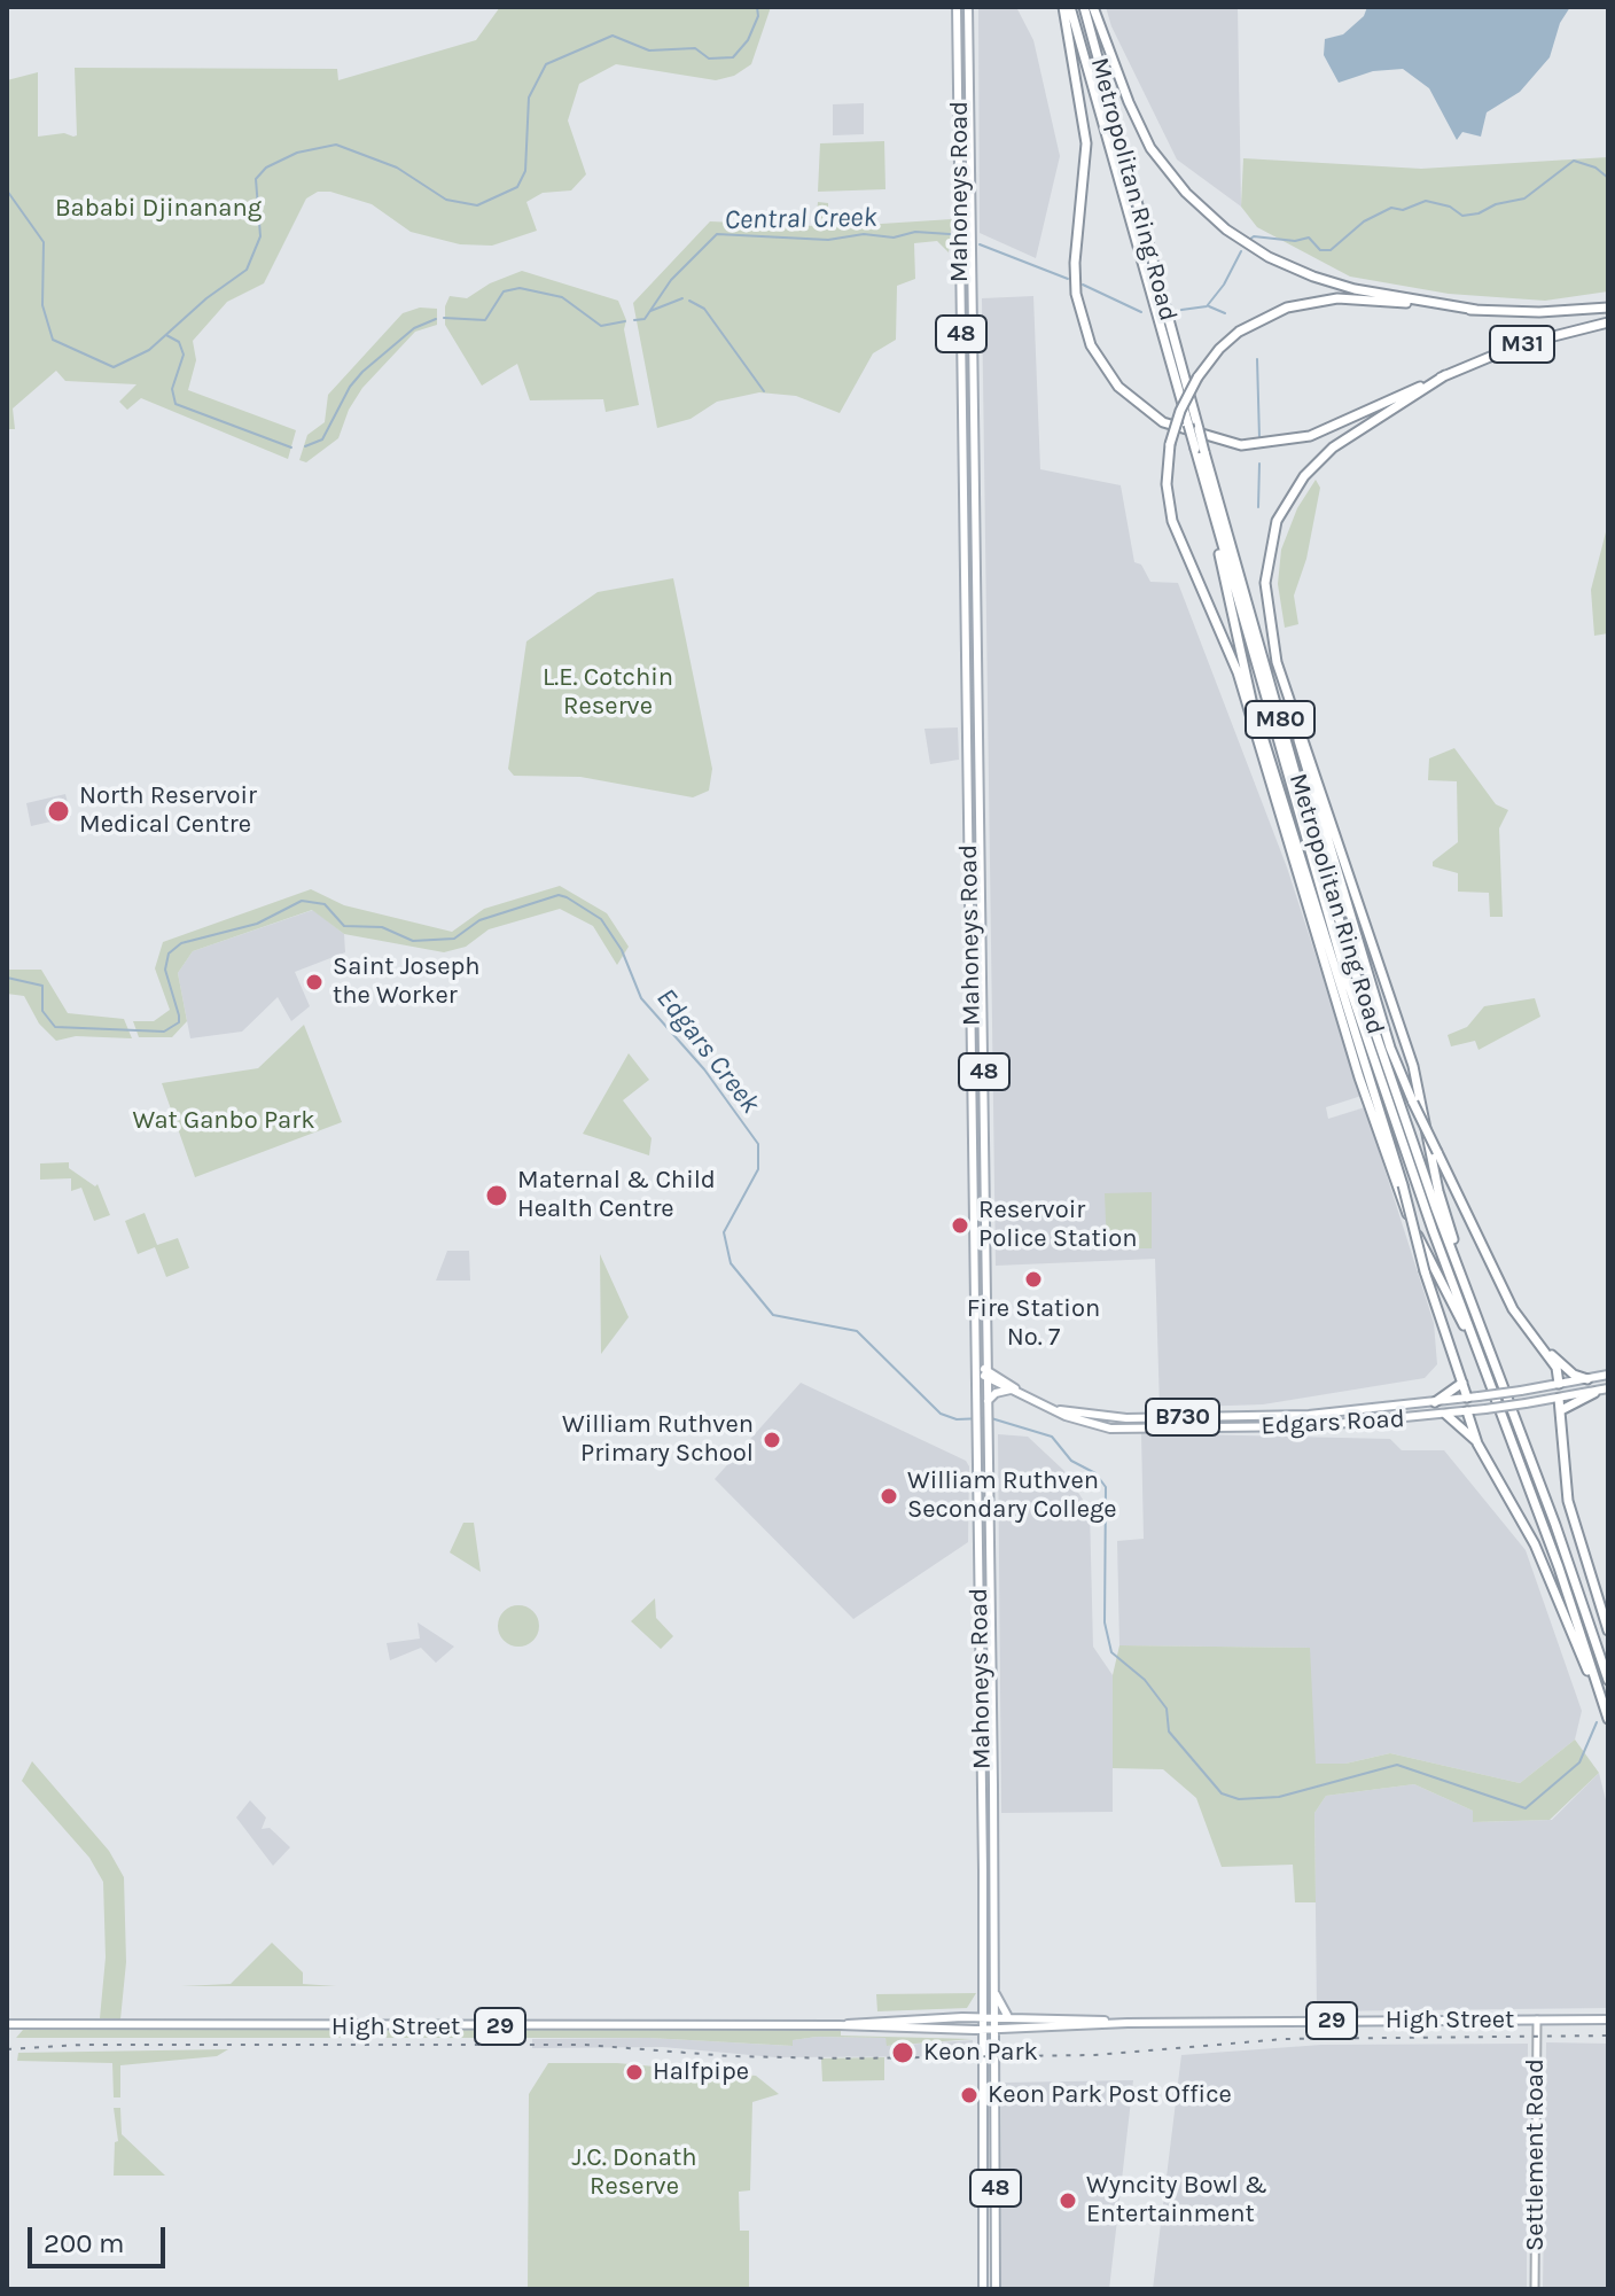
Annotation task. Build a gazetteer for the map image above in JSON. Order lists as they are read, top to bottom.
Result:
{
  "streets": {
    "highway": ["Metropolitan Ring Road", "M31", "M80"],
    "main road": [
      "Mahoneys Road",
      "48",
      "B730",
      "Edgars Road",
      "29",
      "High Street",
      "Settlement Road"
    ]
  },
  "crossings": [
    ["Mahoneys Road", "48"],
    ["Mahoneys Road", "Edgars Road"],
    ["Mahoneys Road", "High Street"],
    ["48", "High Street"],
    ["High Street", "Settlement Road"]
  ],
  "water": ["Central Creek", "Edgars Creek"],
  "parks": [
    "Bababi Djinanang",
    "L.E. Cotchin Reserve",
    "Wat Ganbo Park",
    "J.C. Donath Reserve"
  ],
  "places": [
    "North Reservoir Medical Centre",
    "Saint Joseph the Worker",
    "Maternal & Child Health Centre",
    "Reservoir Police Station",
    "Fire Station No. 7",
    "William Ruthven Primary School",
    "William Ruthven Secondary College",
    "Keon Park",
    "Halfpipe",
    "Keon Park Post Office",
    "Wyncity Bowl & Entertainment"
  ],
  "scale_bar": "200 m"
}
